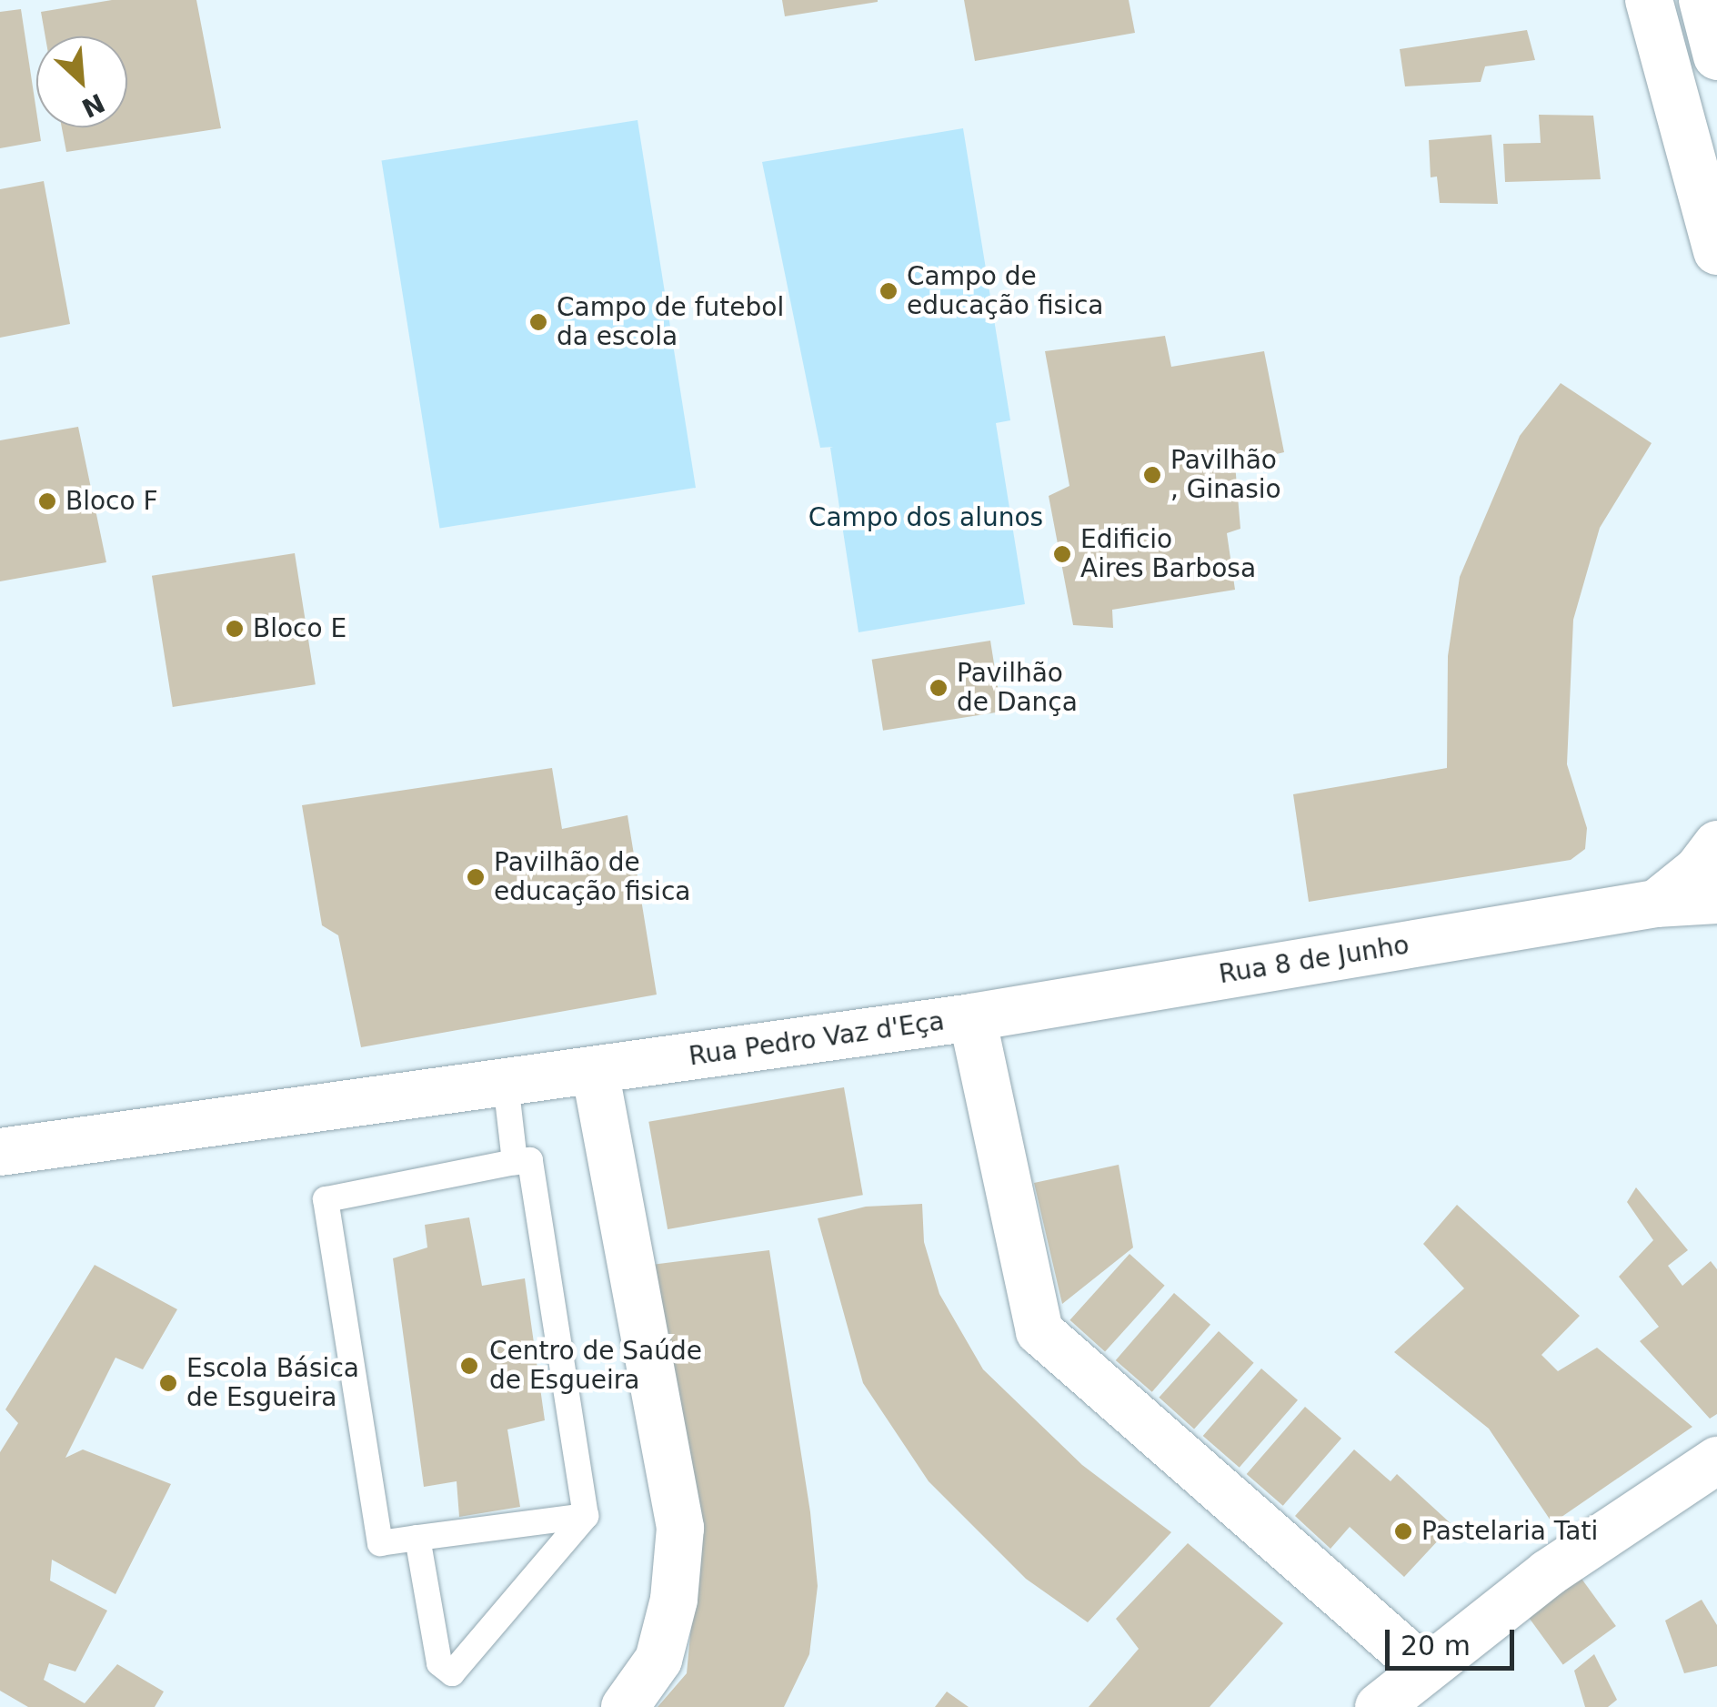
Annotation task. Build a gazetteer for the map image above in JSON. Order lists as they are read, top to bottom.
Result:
{
  "streets": {
    "street": ["Rua 8 de Junho", "Rua Pedro Vaz d'Eça"]
  },
  "crossings": [
    ["Rua 8 de Junho", "Rua Pedro Vaz d'Eça"]
  ],
  "parks": ["Campo dos alunos"],
  "places": [
    "Campo de educação fisica",
    "Campo de futebol da escola",
    "Pavilhão , Ginasio",
    "Bloco F",
    "Edificio Aires Barbosa",
    "Bloco E",
    "Pavilhão de Dança",
    "Pavilhão de educação fisica",
    "Centro de Saúde de Esgueira",
    "Escola Básica de Esgueira",
    "Pastelaria Tati"
  ],
  "scale_bar": "20 m",
  "north": "bottom right"
}
